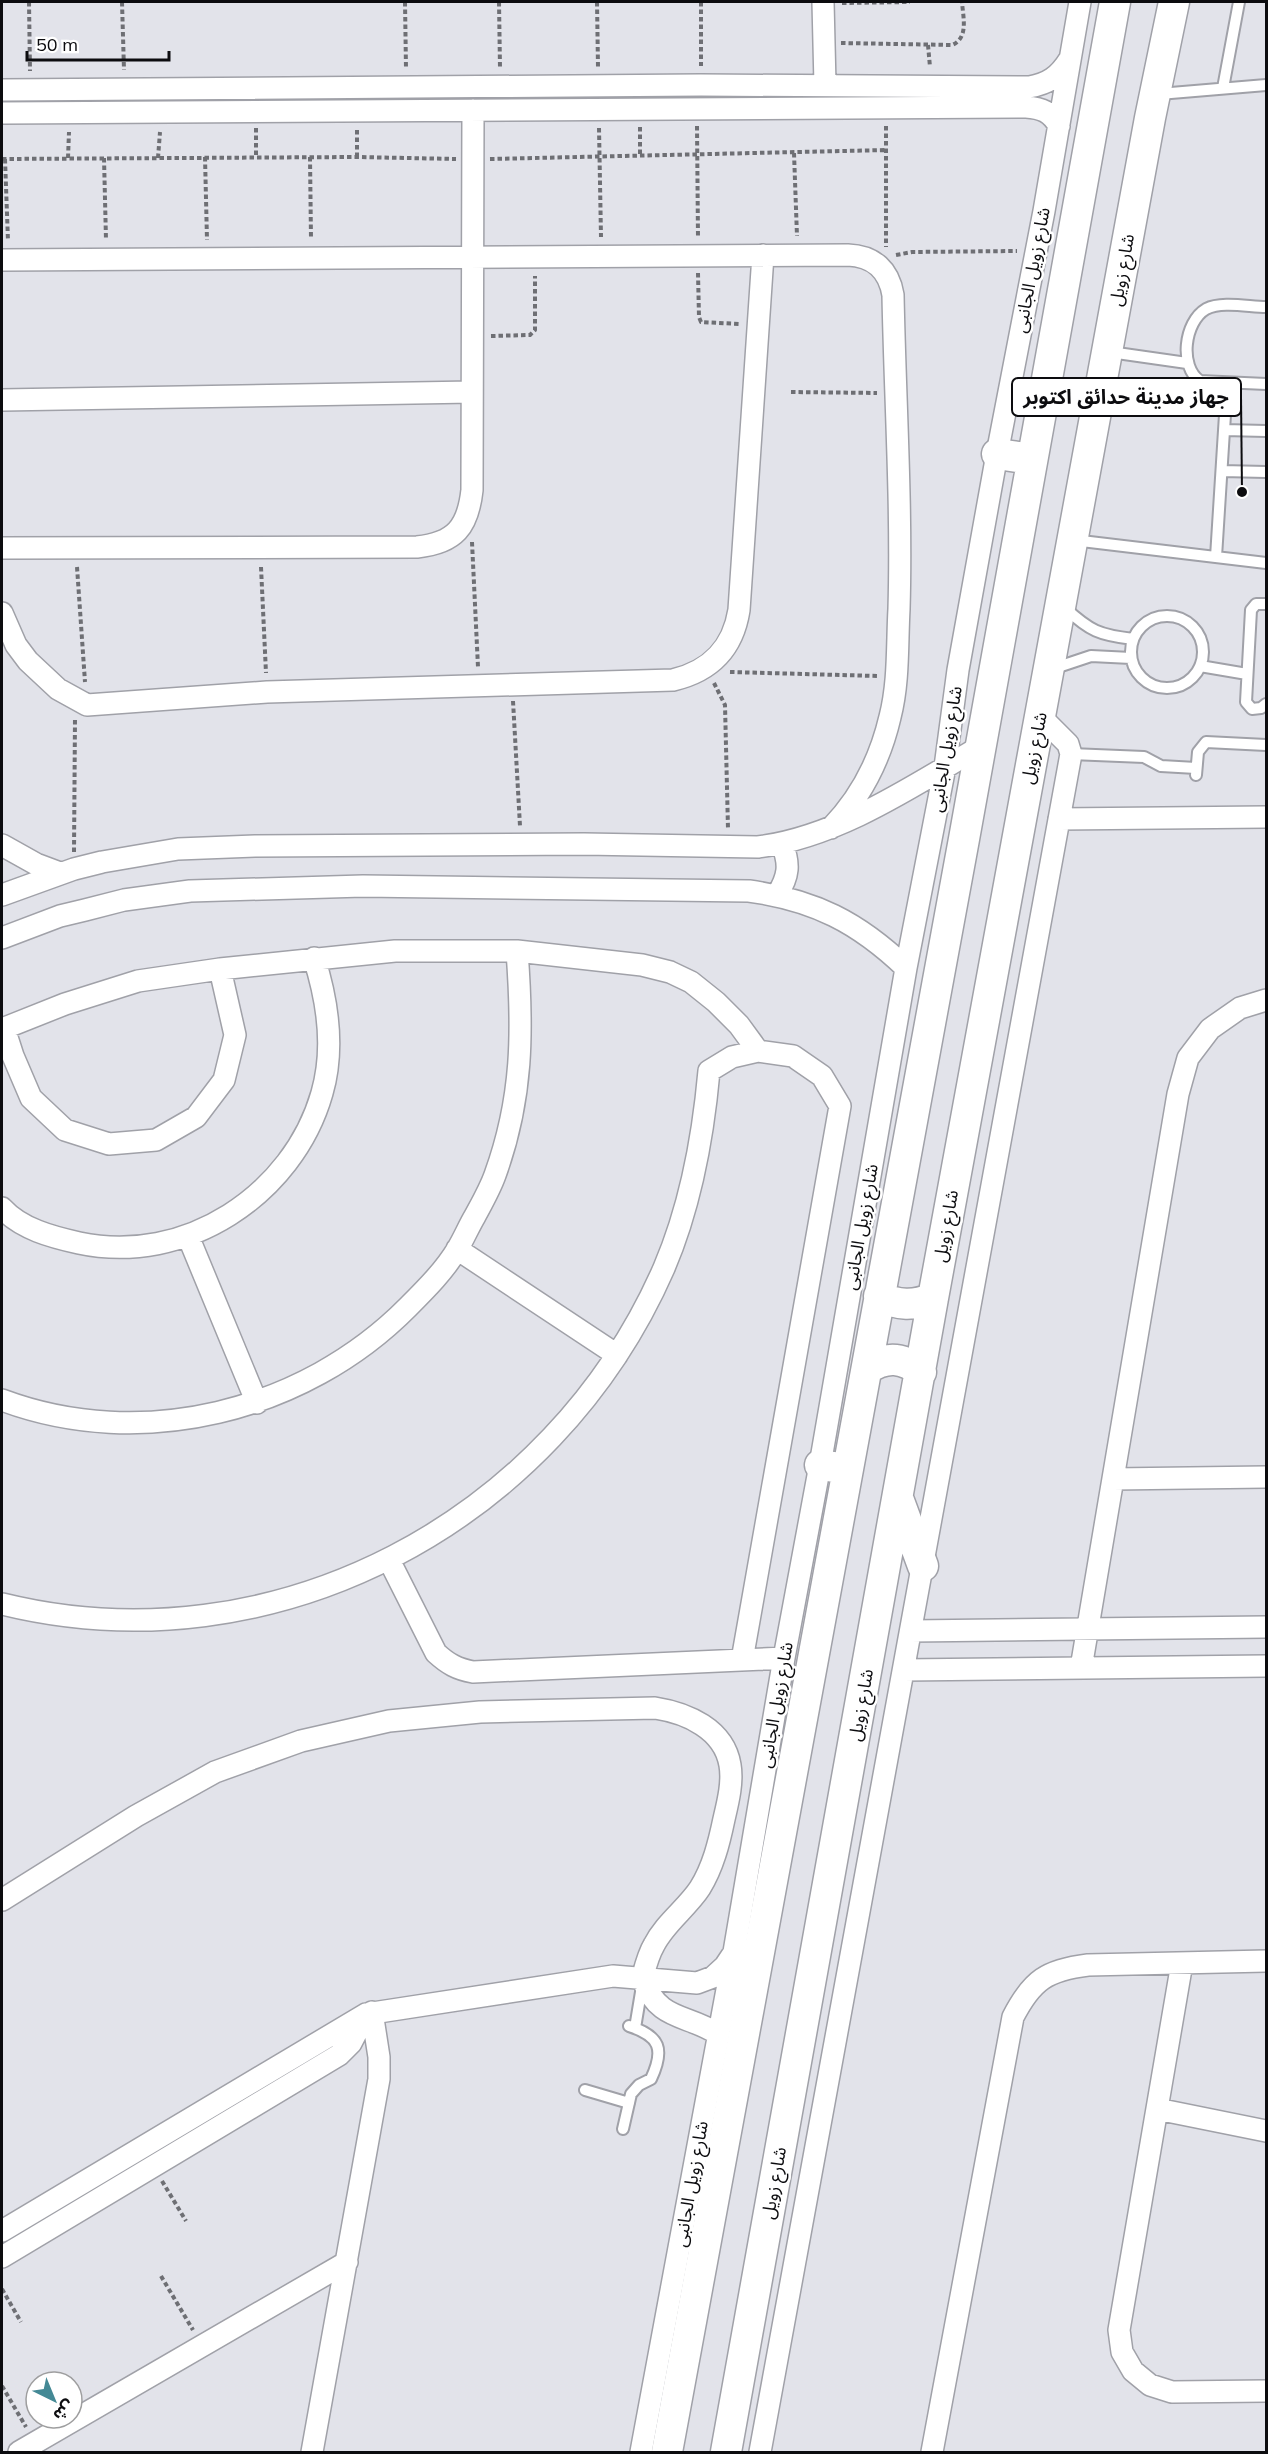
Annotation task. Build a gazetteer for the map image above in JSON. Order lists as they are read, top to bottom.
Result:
{
  "streets": {
    "main road": ["شارع زويل"],
    "street": ["شارع زويل الجانبى"]
  },
  "places": ["جهاز مدينة حدائق اكتوبر"],
  "scale_bar": "50 m",
  "north": "bottom right"
}
